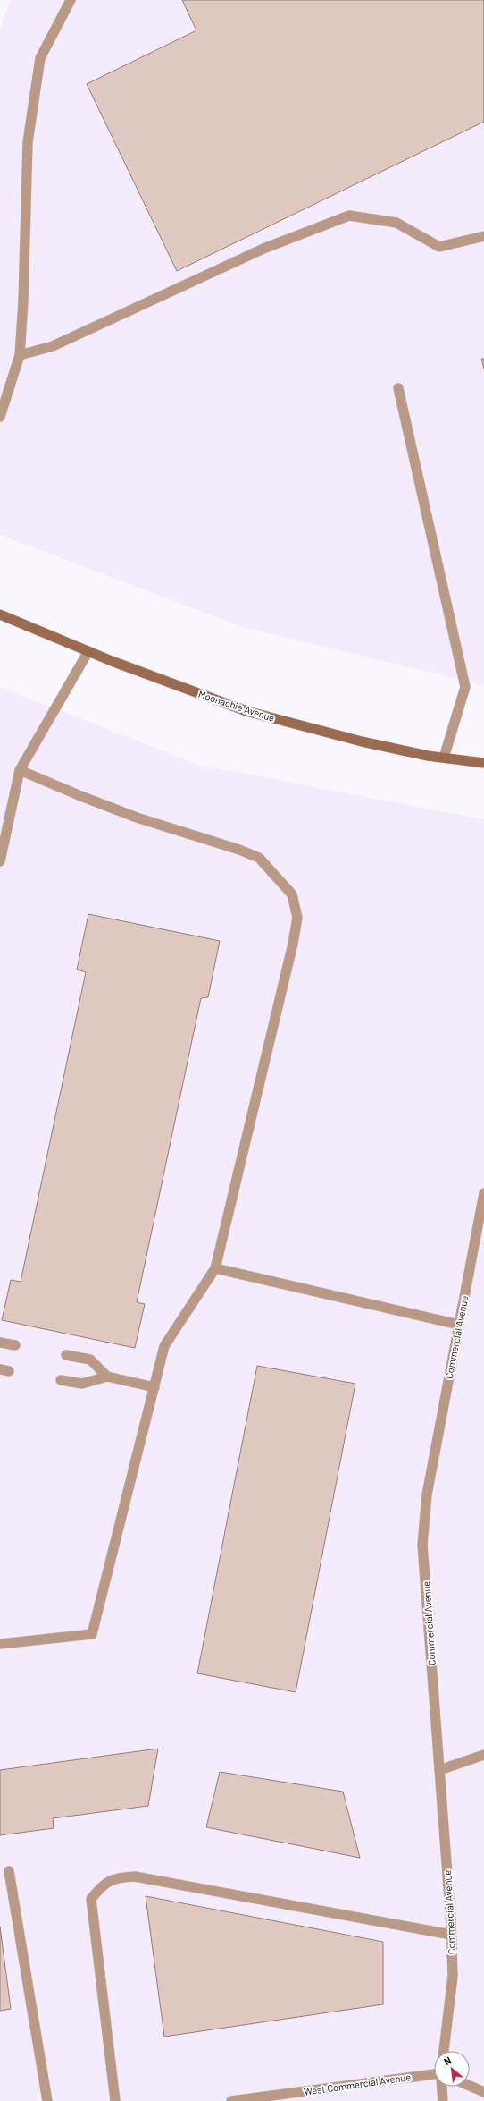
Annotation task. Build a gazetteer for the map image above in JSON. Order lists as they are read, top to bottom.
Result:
{
  "streets": {
    "main road": ["Moonachie Avenue"],
    "street": ["Commercial Avenue", "West Commercial Avenue"]
  },
  "north": "top left"
}
